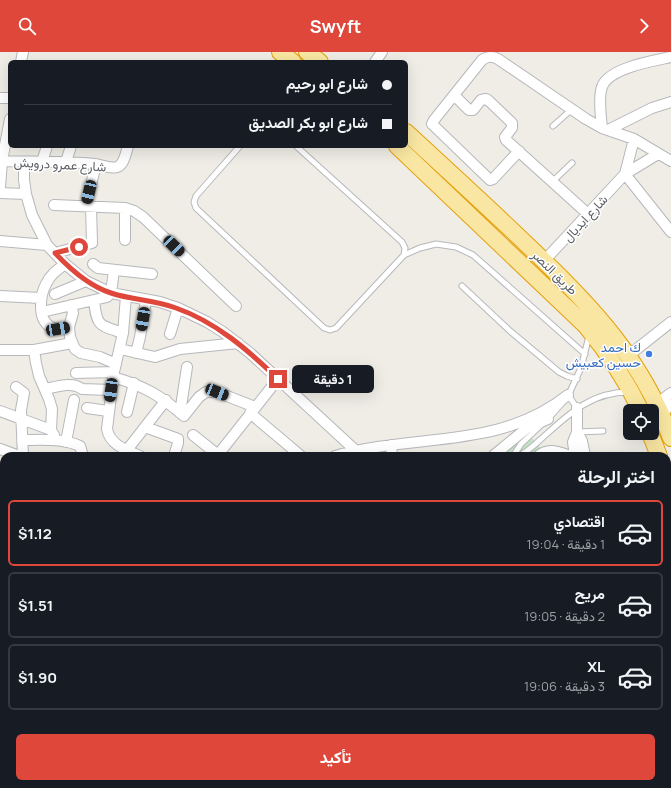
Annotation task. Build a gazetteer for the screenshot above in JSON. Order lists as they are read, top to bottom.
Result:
{
  "streets": {
    "highway": ["طريق النصر"],
    "street": ["شارع عمرو درويش", "شارع ايديال"]
  },
  "crossings": [
    ["شارع ايديال", "طريق النصر"]
  ],
  "places": ["ك احمد حسين كعبيش"],
  "page": {
    "header": "Swyft",
    "banner": ["شارع ابو رحيم", "شارع ابو بكر الصديق"],
    "bubble": "1 دقيقة",
    "heading": "اختر الرحلة",
    "list": [
      {
        "name": "اقتصادي",
        "note": "1 دقيقة · 19:04",
        "value": "$1.12"
      },
      {
        "name": "مريح",
        "note": "2 دقيقة · 19:05",
        "value": "$1.51"
      },
      {
        "name": "XL",
        "note": "3 دقيقة · 19:06",
        "value": "$1.90"
      }
    ],
    "buttons": "تأكيد"
  }
}
